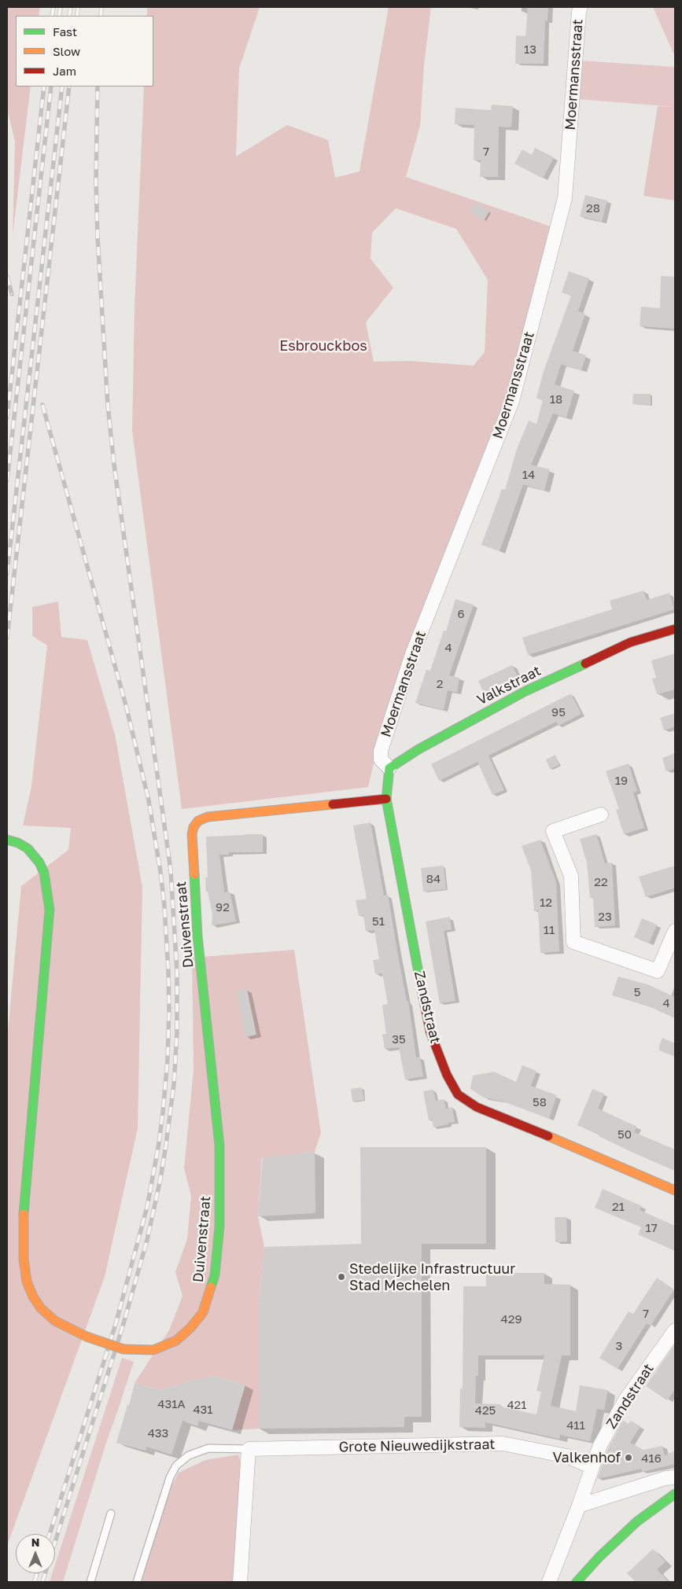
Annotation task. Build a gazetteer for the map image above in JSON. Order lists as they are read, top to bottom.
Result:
{
  "streets": {
    "street": [
      "Moermansstraat",
      "Valkstraat",
      "Duivenstraat",
      "Zandstraat",
      "Grote Nieuwedijkstraat"
    ]
  },
  "crossings": [
    ["Moermansstraat", "Valkstraat"],
    ["Duivenstraat", "Zandstraat"],
    ["Zandstraat", "Grote Nieuwedijkstraat"]
  ],
  "parks": ["Esbrouckbos"],
  "places": ["Stedelijke Infrastructuur Stad Mechelen", "Valkenhof"],
  "house_numbers": [
    "13",
    "7",
    "28",
    "18",
    "14",
    "6",
    "4",
    "2",
    "95",
    "19",
    "84",
    "22",
    "12",
    "92",
    "23",
    "51",
    "11",
    "5",
    "4",
    "35",
    "58",
    "50",
    "21",
    "17",
    "7",
    "429",
    "3",
    "431A",
    "421",
    "431",
    "425",
    "411",
    "433",
    "416"
  ],
  "legend": ["Fast", "Slow", "Jam"],
  "north": "top"
}
